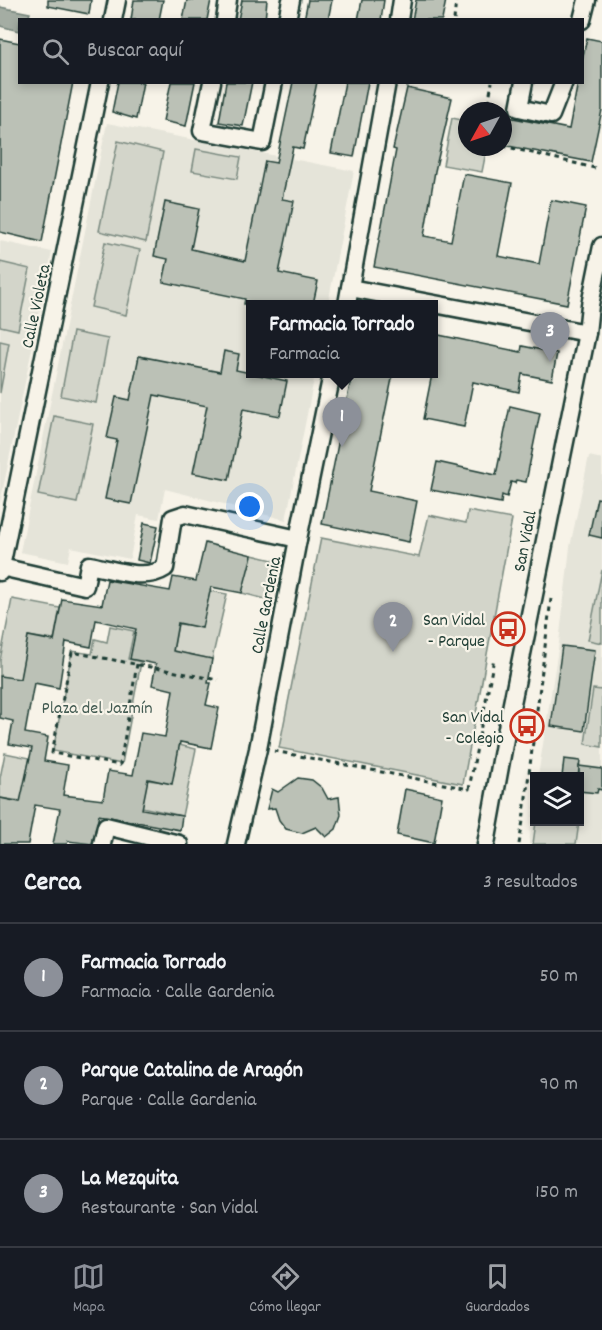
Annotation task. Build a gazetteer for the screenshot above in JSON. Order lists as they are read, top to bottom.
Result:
{
  "streets": {
    "street": ["Calle Violeta", "San Vidal", "Calle Gardenia"]
  },
  "parks": ["Plaza del Jazmín"],
  "places": {
    "bus stop": ["San Vidal - Parque", "San Vidal - Colegio"]
  },
  "north": "bottom left",
  "page": {
    "search": "Buscar aquí",
    "popup": ["Farmacia Torrado", "Farmacia"],
    "pins": ["3", "1", "2"],
    "heading": ["Cerca", "3 resultados"],
    "list": [
      {
        "mark": "1",
        "name": "Farmacia Torrado",
        "note": "Farmacia · Calle Gardenia",
        "value": "50 m"
      },
      {
        "mark": "2",
        "name": "Parque Catalina de Aragón",
        "note": "Parque · Calle Gardenia",
        "value": "90 m"
      },
      {
        "mark": "3",
        "name": "La Mezquita",
        "note": "Restaurante · San Vidal",
        "value": "150 m"
      }
    ],
    "nav": ["Mapa", "Cómo llegar", "Guardados"]
  }
}
